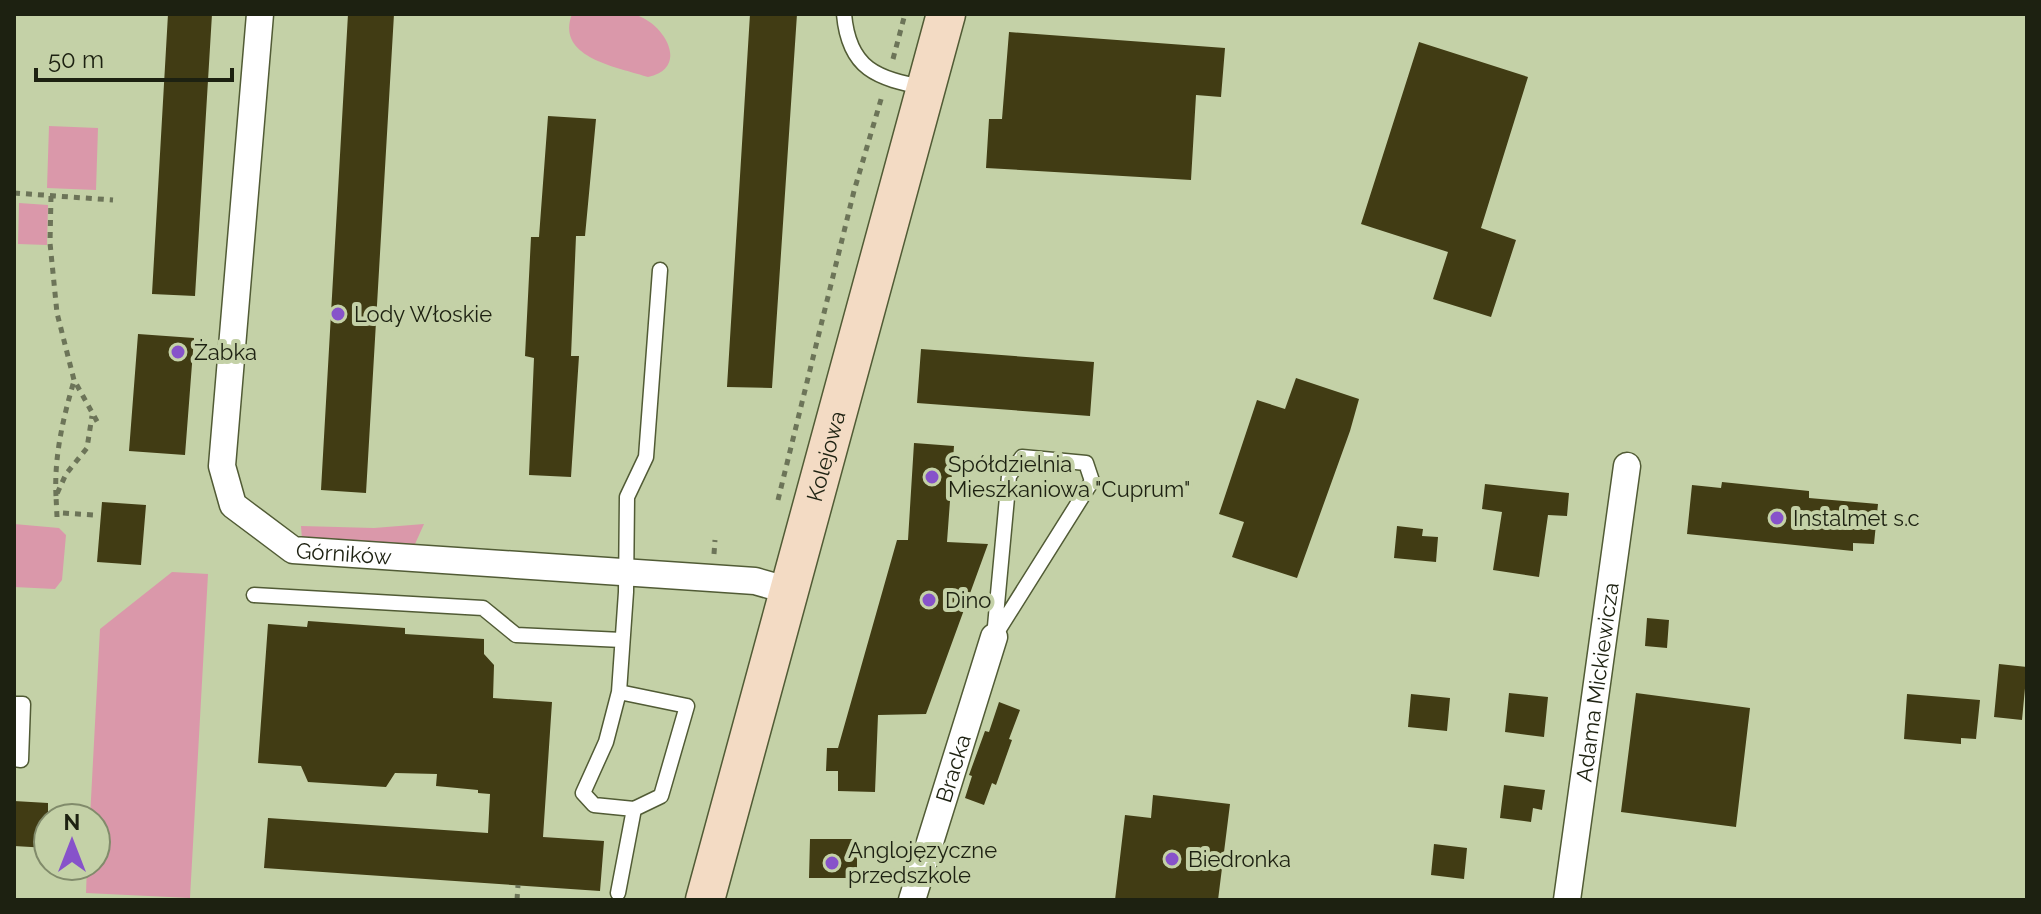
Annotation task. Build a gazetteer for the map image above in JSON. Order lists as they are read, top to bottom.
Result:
{
  "streets": {
    "street": [
      "Kolejowa",
      "Górników",
      "Adama Mickiewicza",
      "Bracka"
    ]
  },
  "crossings": [
    ["Kolejowa", "Górników"]
  ],
  "places": [
    "Lody Włoskie",
    "Żabka",
    "Spółdzielnia Mieszkaniowa \"Cuprum\"",
    "Instalmet s.c",
    "Dino",
    "Biedronka",
    "Anglojęzyczne przedszkole"
  ],
  "scale_bar": "50 m",
  "north": "top"
}
